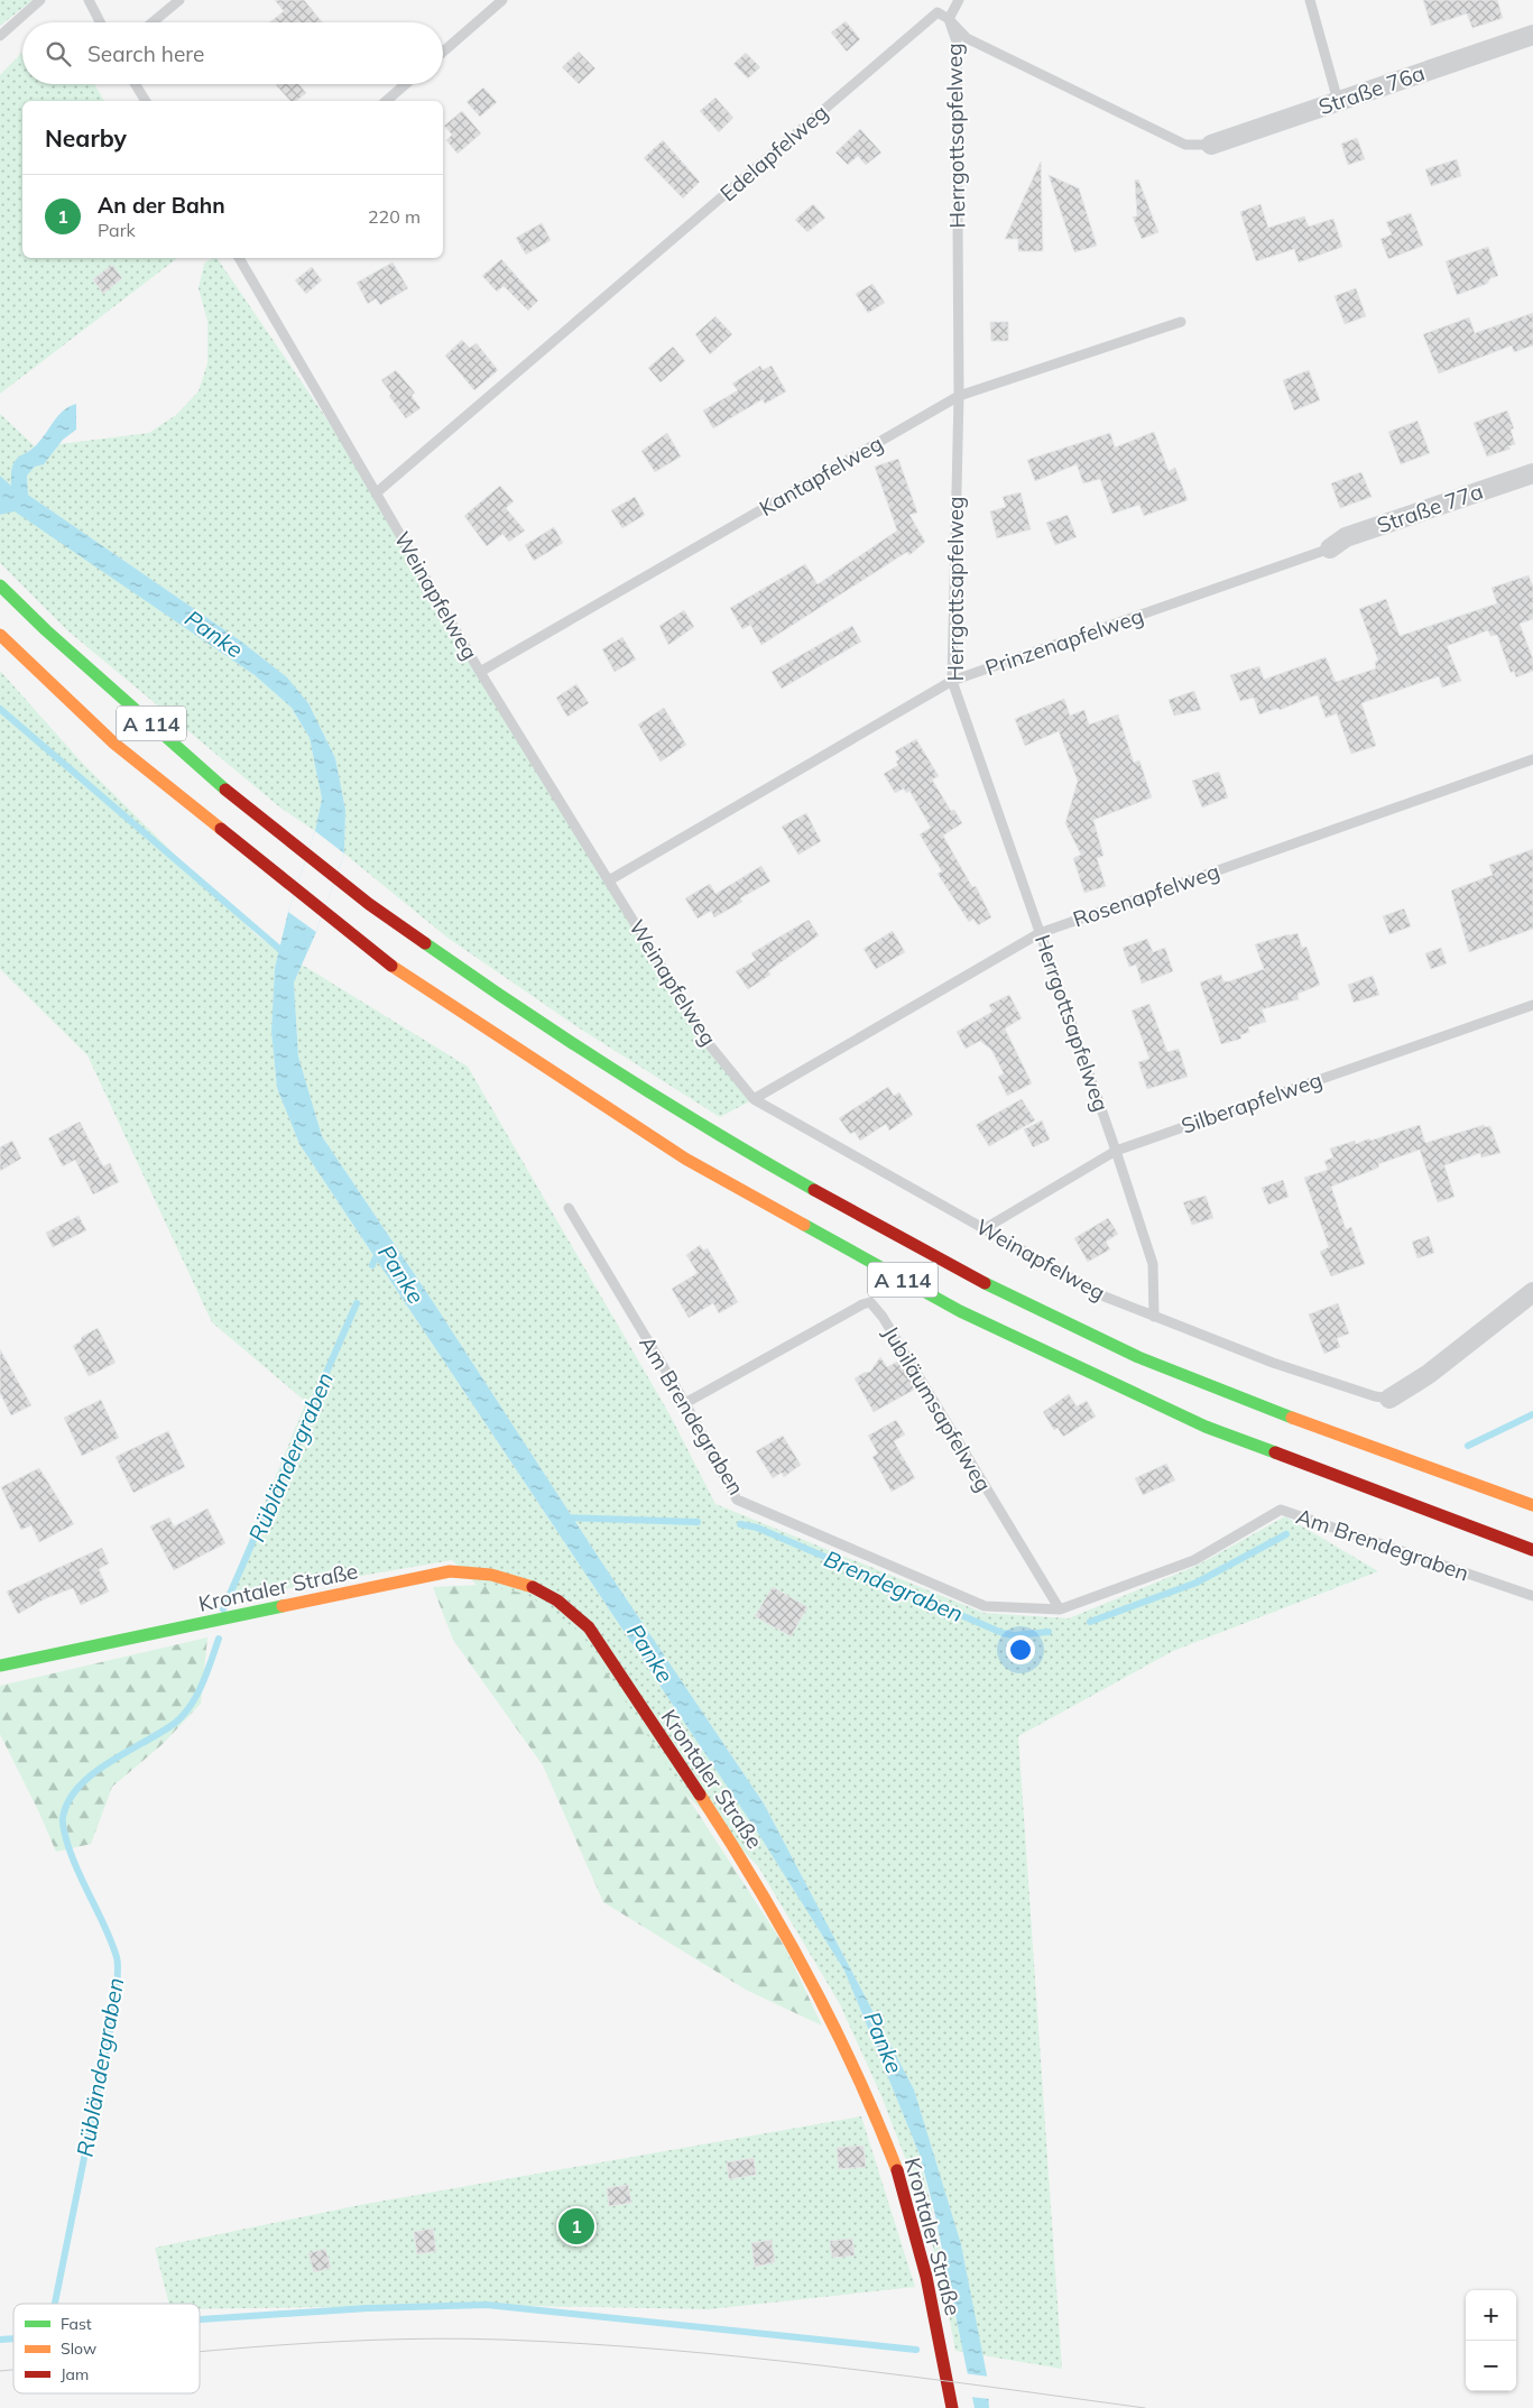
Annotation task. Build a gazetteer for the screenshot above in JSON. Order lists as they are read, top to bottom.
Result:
{
  "streets": {
    "main road": ["A 114", "Krontaler Straße"],
    "street": ["Straße 76a", "Straße 77a"],
    "lane": [
      "Herrgottsapfelweg",
      "Edelapfelweg",
      "Kantapfelweg",
      "Weinapfelweg",
      "Prinzenapfelweg",
      "Rosenapfelweg",
      "Silberapfelweg",
      "Jubiläumsapfelweg",
      "Am Brendegraben"
    ]
  },
  "crossings": [
    ["Herrgottsapfelweg", "Edelapfelweg"],
    ["Herrgottsapfelweg", "Kantapfelweg"],
    ["Herrgottsapfelweg", "Weinapfelweg"],
    ["Herrgottsapfelweg", "Prinzenapfelweg"],
    ["Herrgottsapfelweg", "Rosenapfelweg"],
    ["Herrgottsapfelweg", "Silberapfelweg"],
    ["Edelapfelweg", "Weinapfelweg"],
    ["Kantapfelweg", "Weinapfelweg"],
    ["Straße 77a", "Prinzenapfelweg"],
    ["Weinapfelweg", "Prinzenapfelweg"],
    ["Weinapfelweg", "Rosenapfelweg"],
    ["Weinapfelweg", "Silberapfelweg"],
    ["Jubiläumsapfelweg", "Am Brendegraben"]
  ],
  "water": ["Panke", "Rübländergraben", "Brendegraben"],
  "legend": ["Fast", "Slow", "Jam"],
  "page": {
    "search": "Search here",
    "heading": "Nearby",
    "list": [
      {
        "mark": "1",
        "name": "An der Bahn",
        "note": "Park",
        "value": "220 m"
      }
    ],
    "pins": "1",
    "map_buttons": ["+", "−"]
  }
}
